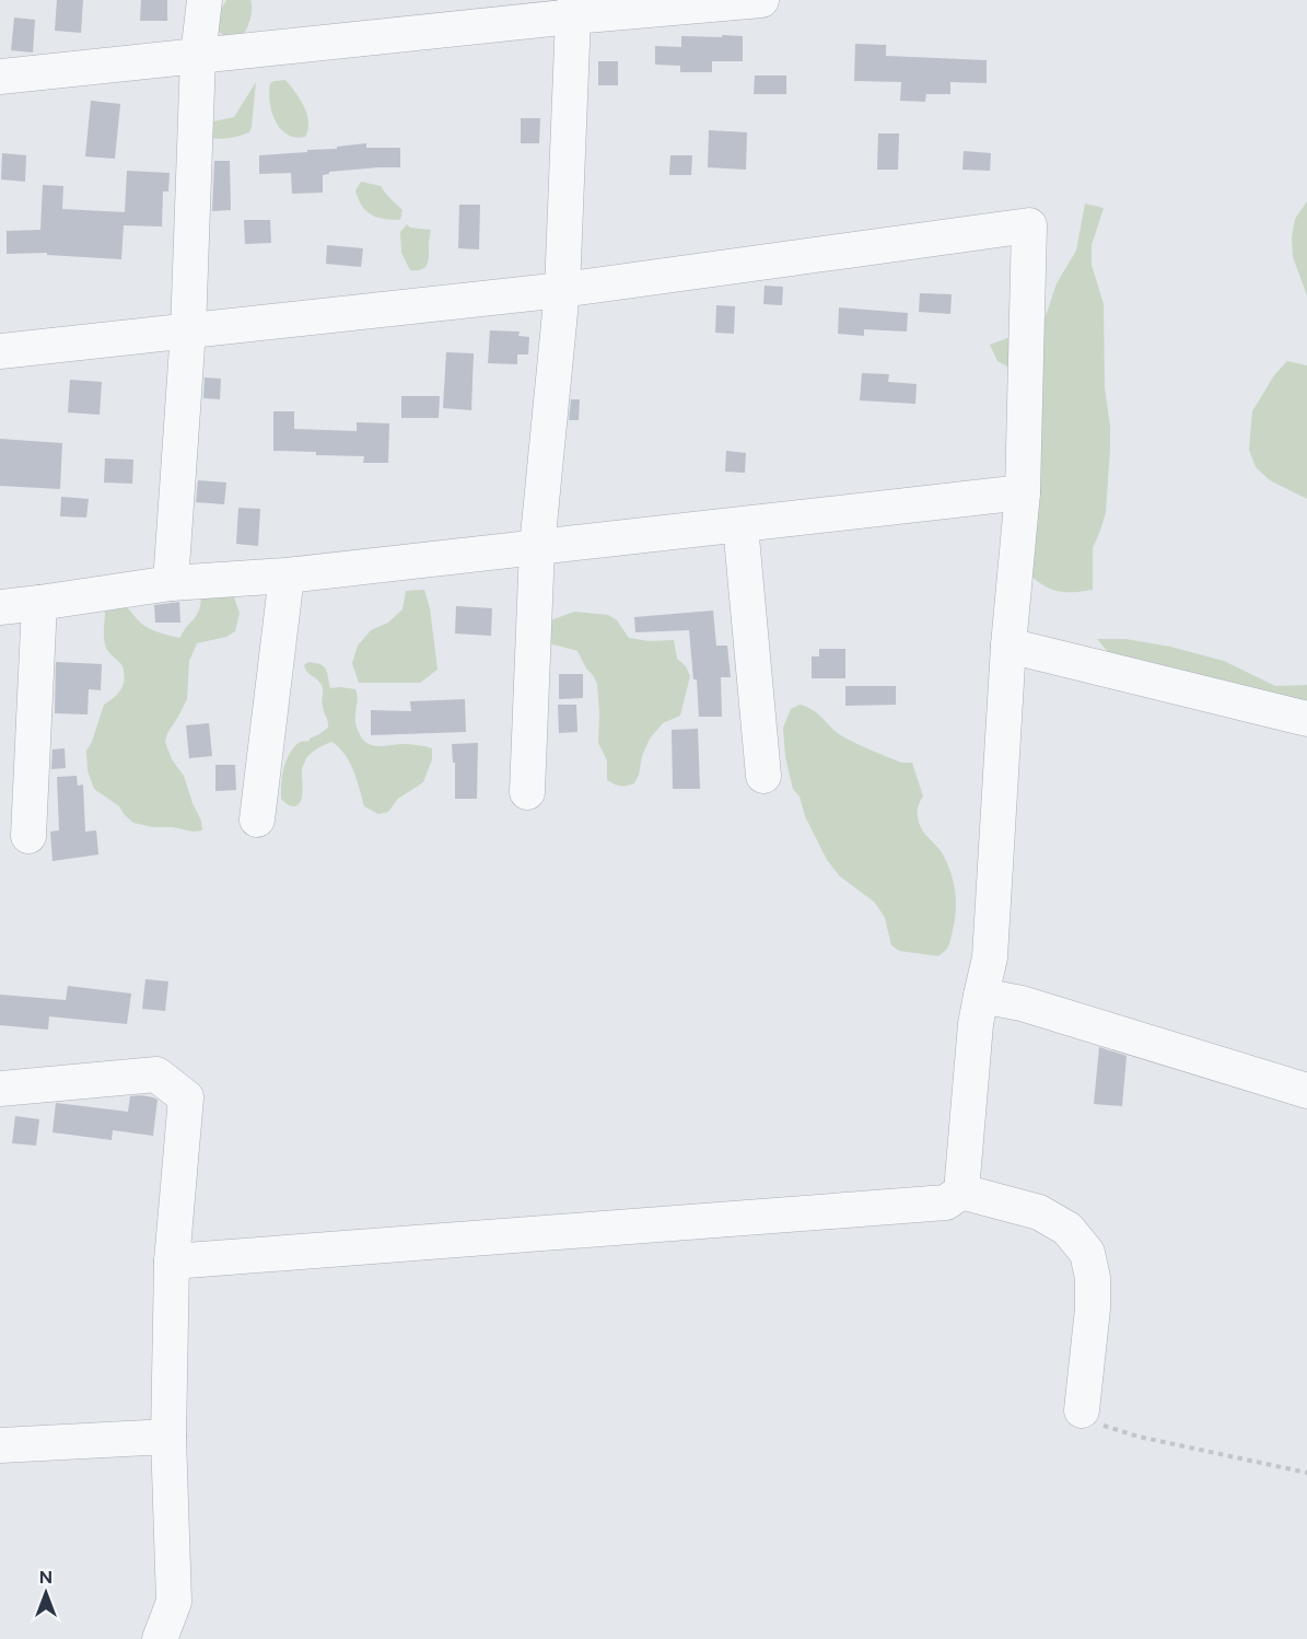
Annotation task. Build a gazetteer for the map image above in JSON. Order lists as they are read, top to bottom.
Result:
{
  "north": "top"
}
